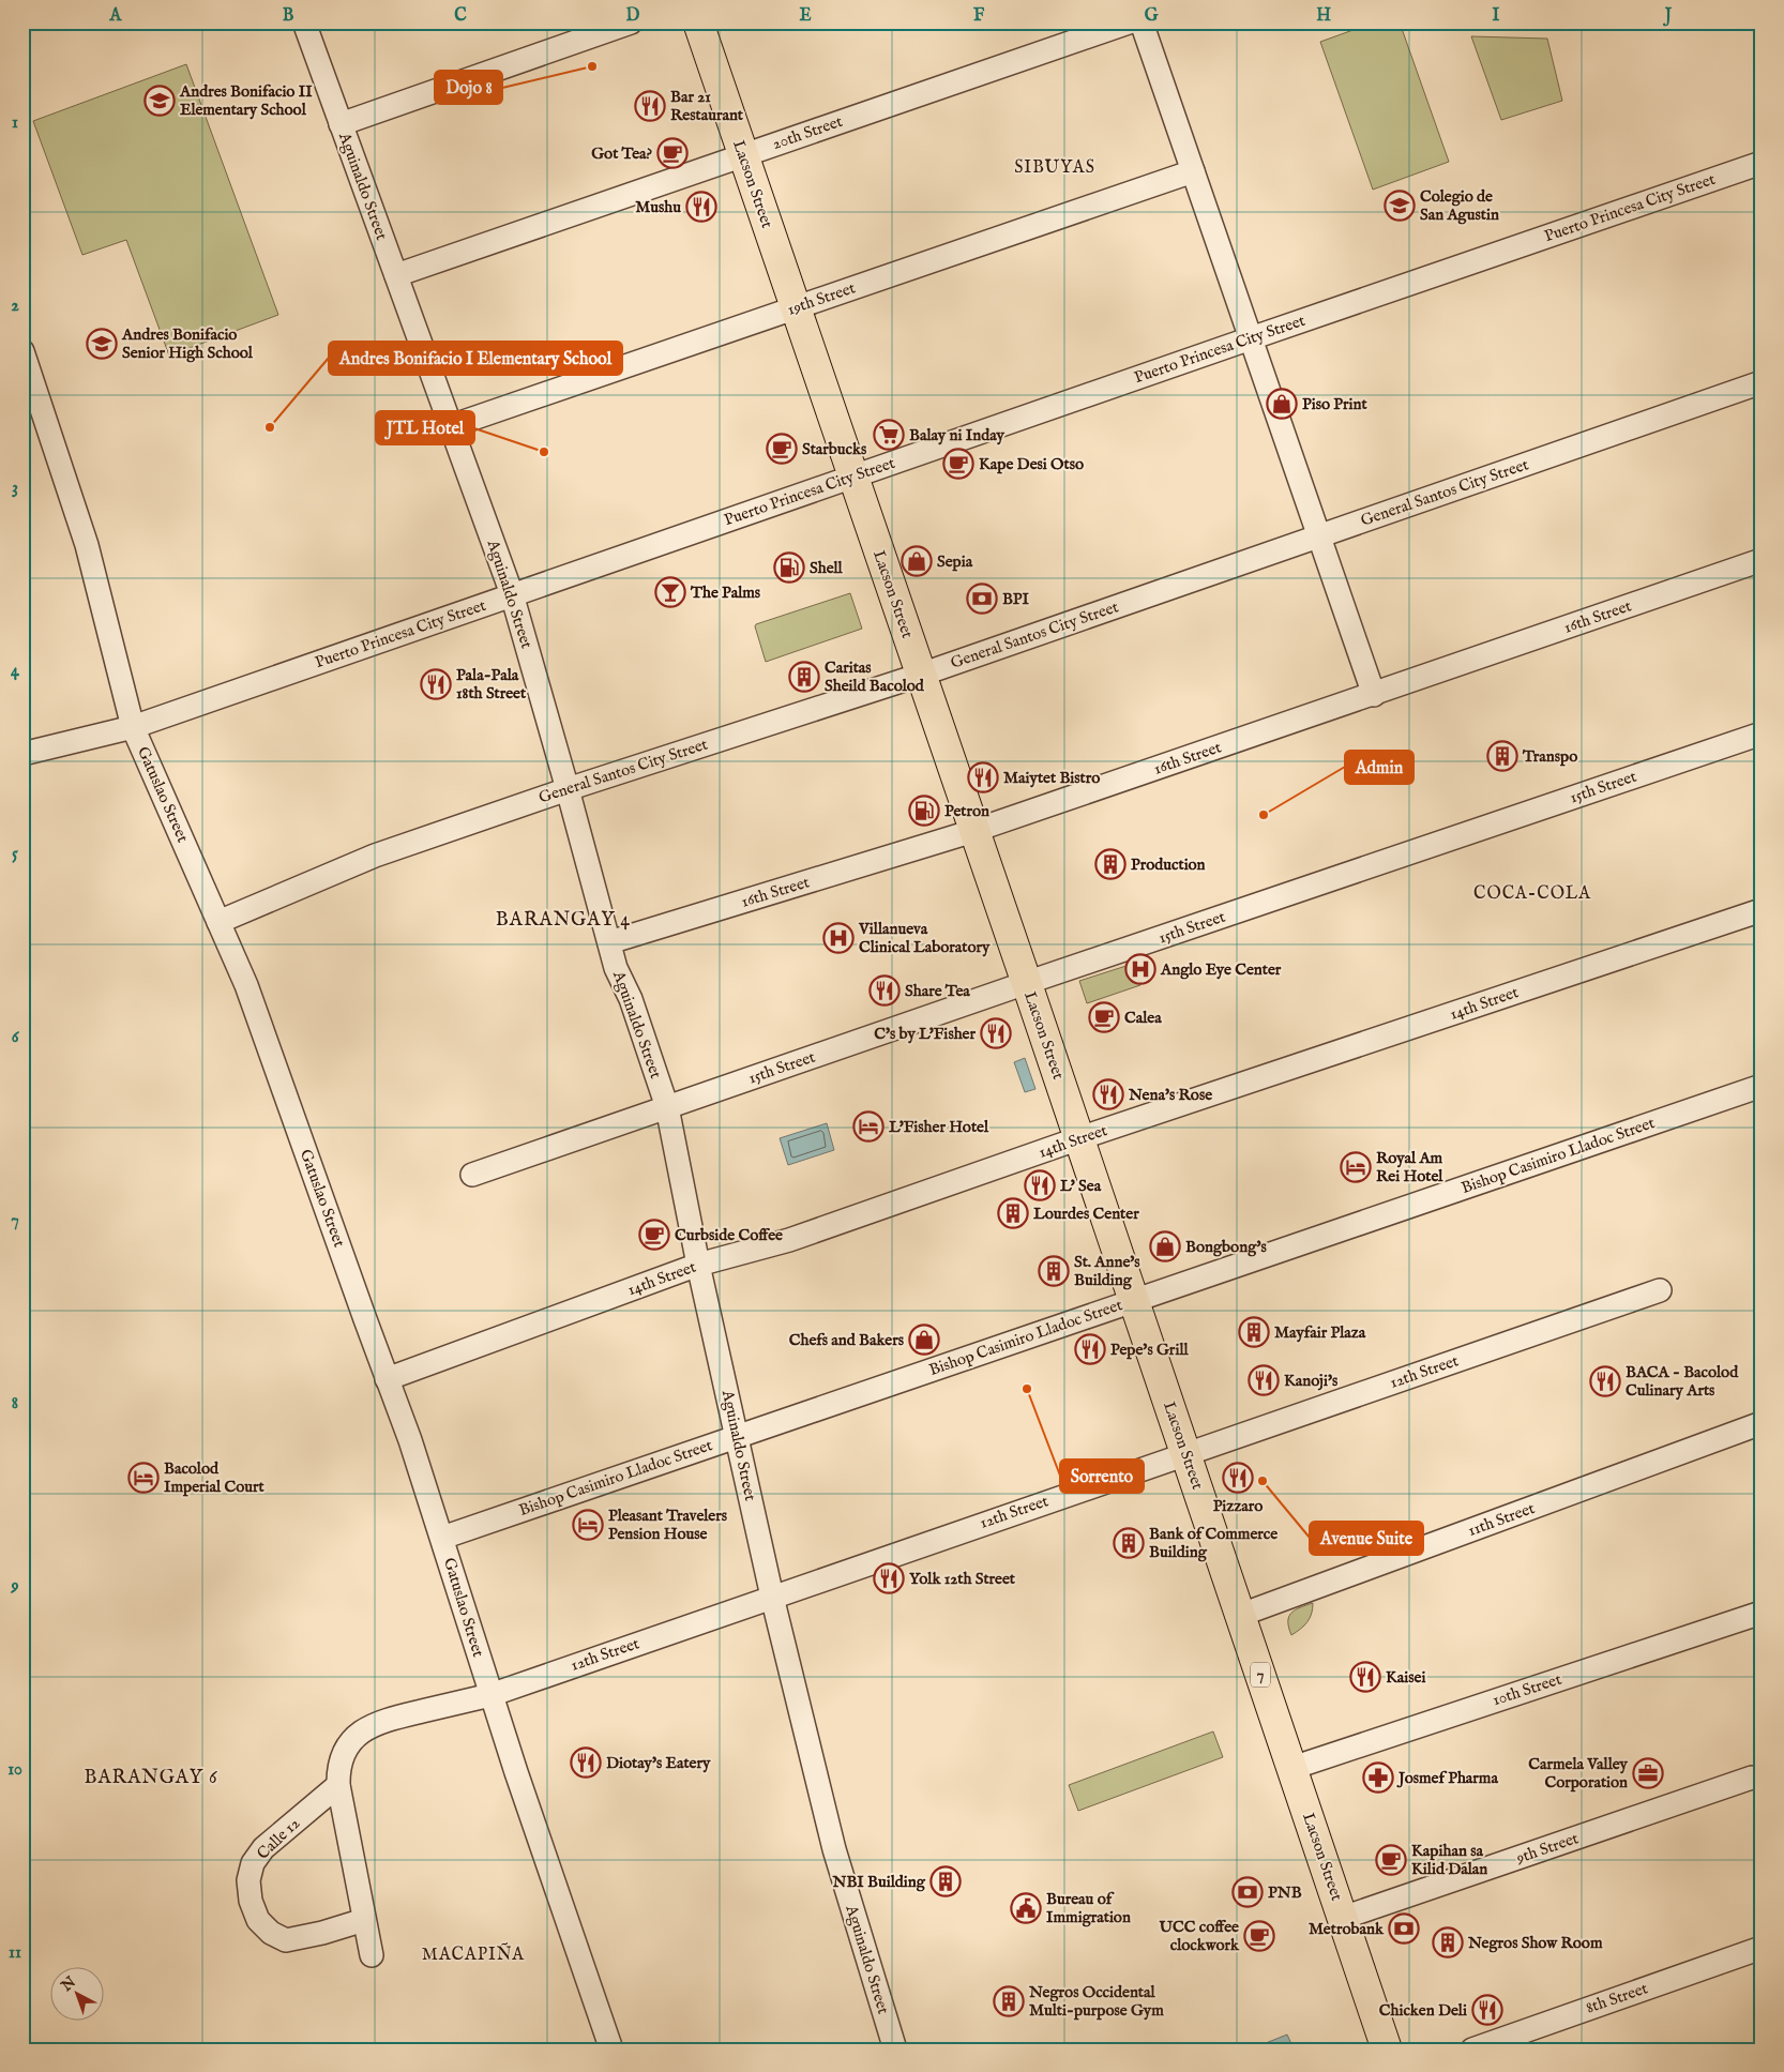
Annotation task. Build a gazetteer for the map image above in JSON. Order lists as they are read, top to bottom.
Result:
{
  "streets": {
    "main road": ["Lacson Street", "7"],
    "street": [
      "20th Street",
      "Aguinaldo Street",
      "Puerto Princesa City Street",
      "19th Street",
      "General Santos City Street",
      "16th Street",
      "15th Street",
      "Gatuslao Street",
      "14th Street",
      "Bishop Casimiro Lladoc Street",
      "12th Street",
      "11th Street",
      "10th Street",
      "Calle 12",
      "9th Street",
      "8th Street"
    ]
  },
  "crossings": [
    ["20th Street", "Lacson Street"],
    ["20th Street", "Aguinaldo Street"],
    ["Lacson Street", "Puerto Princesa City Street"],
    ["Lacson Street", "19th Street"],
    ["Lacson Street", "General Santos City Street"],
    ["Lacson Street", "16th Street"],
    ["Lacson Street", "15th Street"],
    ["Lacson Street", "14th Street"],
    ["Lacson Street", "Bishop Casimiro Lladoc Street"],
    ["Lacson Street", "12th Street"],
    ["Lacson Street", "11th Street"],
    ["Lacson Street", "10th Street"],
    ["Lacson Street", "9th Street"],
    ["Aguinaldo Street", "Puerto Princesa City Street"],
    ["Aguinaldo Street", "19th Street"],
    ["Aguinaldo Street", "General Santos City Street"],
    ["Aguinaldo Street", "16th Street"],
    ["Aguinaldo Street", "15th Street"],
    ["Aguinaldo Street", "14th Street"],
    ["Aguinaldo Street", "Bishop Casimiro Lladoc Street"],
    ["Aguinaldo Street", "12th Street"],
    ["Puerto Princesa City Street", "Gatuslao Street"],
    ["General Santos City Street", "Gatuslao Street"],
    ["Gatuslao Street", "14th Street"],
    ["Gatuslao Street", "Bishop Casimiro Lladoc Street"],
    ["Gatuslao Street", "12th Street"]
  ],
  "districts": [
    "SIBUYAS",
    "COCA-COLA",
    "BARANGAY 4",
    "BARANGAY 6",
    "MACAPIÑA"
  ],
  "places": {
    "other": [
      "Dojo 8",
      "Andres Bonifacio I Elementary School",
      "JTL Hotel",
      "Admin",
      "Sorrento",
      "Avenue Suite"
    ],
    "school or university": ["Andres Bonifacio II Elementary School", "Colegio de San Agustin", "Andres Bonifacio Senior High School"],
    "restaurant": [
      "Bar 21 Restaurant",
      "Mushu",
      "Pala-Pala 18th Street",
      "Maiytet Bistro",
      "Share Tea",
      "C's by L'Fisher",
      "Nena's Rose",
      "L' Sea",
      "Pepe's Grill",
      "Kanoji's",
      "BACA - Bacolod Culinary Arts",
      "Pizzaro",
      "Yolk 12th Street",
      "Kaisei",
      "Diotay's Eatery",
      "Chicken Deli"
    ],
    "cafe": [
      "Got Tea?",
      "Starbucks",
      "Kape Desi Otso",
      "Calea",
      "Curbside Coffee",
      "Kapihan sa Kilid Dalan",
      "UCC coffee clockwork"
    ],
    "shop": [
      "Piso Print",
      "Sepia",
      "Bongbong's",
      "Chefs and Bakers"
    ],
    "supermarket": ["Balay ni Inday"],
    "fuel station": ["Shell", "Petron"],
    "bar": ["The Palms"],
    "bank": ["BPI", "PNB", "Metrobank"],
    "building": [
      "Caritas Sheild Bacolod",
      "Transpo",
      "Production",
      "Lourdes Center",
      "St. Anne's Building",
      "Mayfair Plaza",
      "Bank of Commerce Building",
      "NBI Building",
      "Negros Show Room",
      "Negros Occidental Multi-purpose Gym"
    ],
    "hospital": ["Villanueva Clinical Laboratory", "Anglo Eye Center"],
    "hotel": [
      "L'Fisher Hotel",
      "Royal Am Rei Hotel",
      "Bacolod Imperial Court",
      "Pleasant Travelers Pension House"
    ],
    "office": ["Carmela Valley Corporation"],
    "pharmacy": ["Josmef Pharma"],
    "public building": ["Bureau of Immigration"]
  },
  "north": "top left",
  "grid": {
    "columns": [
      "A",
      "B",
      "C",
      "D",
      "E",
      "F",
      "G",
      "H",
      "I",
      "J"
    ],
    "rows": [
      "1",
      "2",
      "3",
      "4",
      "5",
      "6",
      "7",
      "8",
      "9",
      "10",
      "11"
    ]
  }
}
